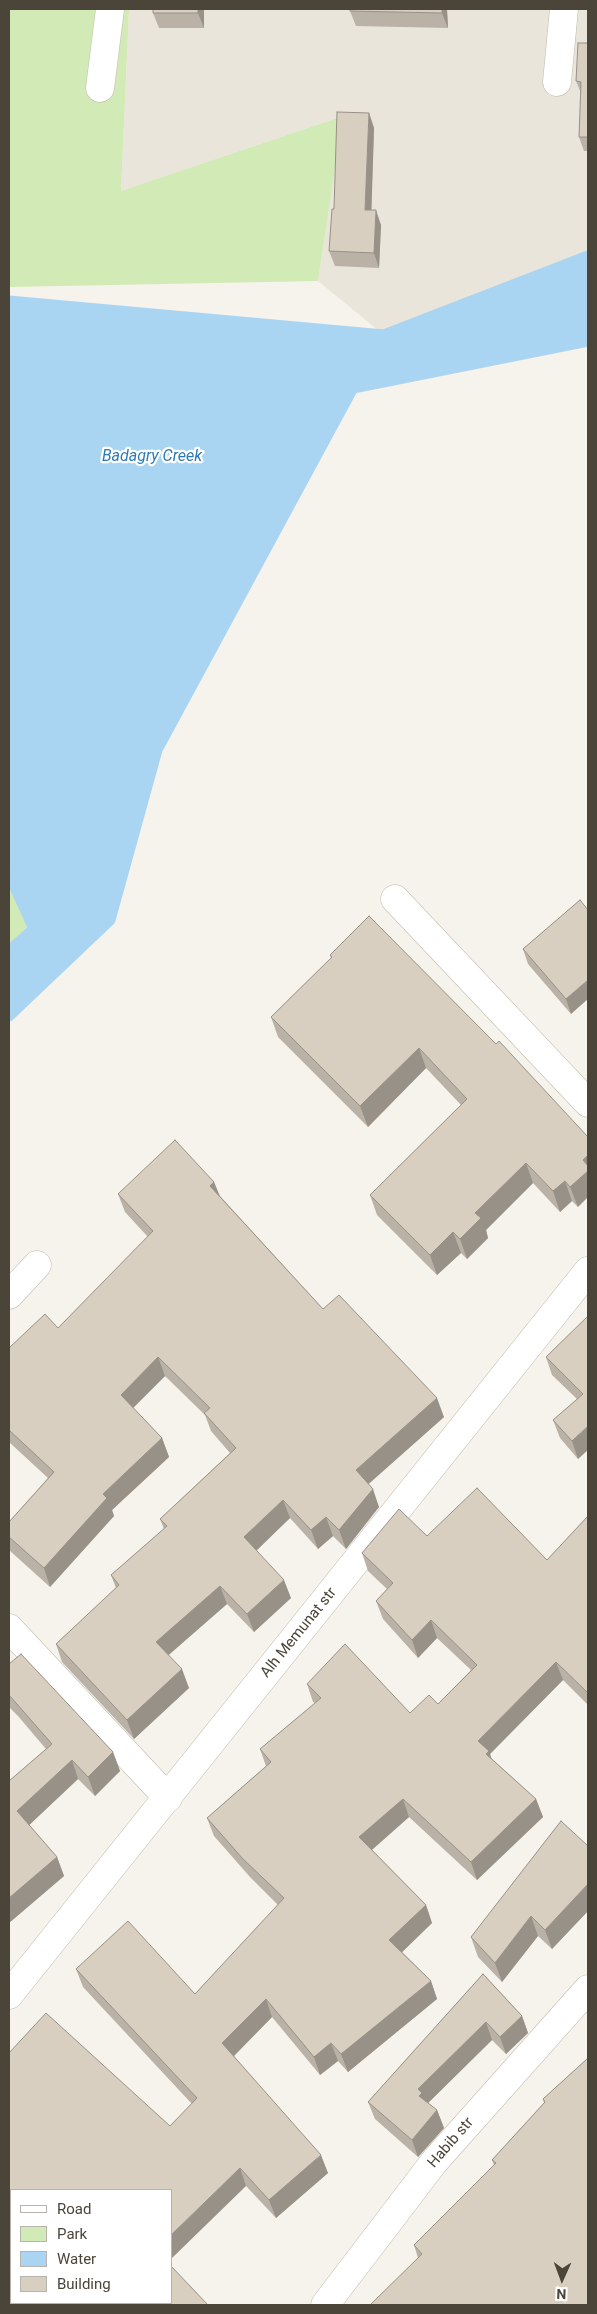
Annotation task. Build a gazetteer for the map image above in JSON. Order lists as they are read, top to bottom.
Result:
{
  "streets": {
    "street": ["Alh Memunat str", "Habib str"]
  },
  "water": ["Badagry Creek"],
  "legend": [
    "Road",
    "Park",
    "Water",
    "Building"
  ],
  "north": "bottom"
}
